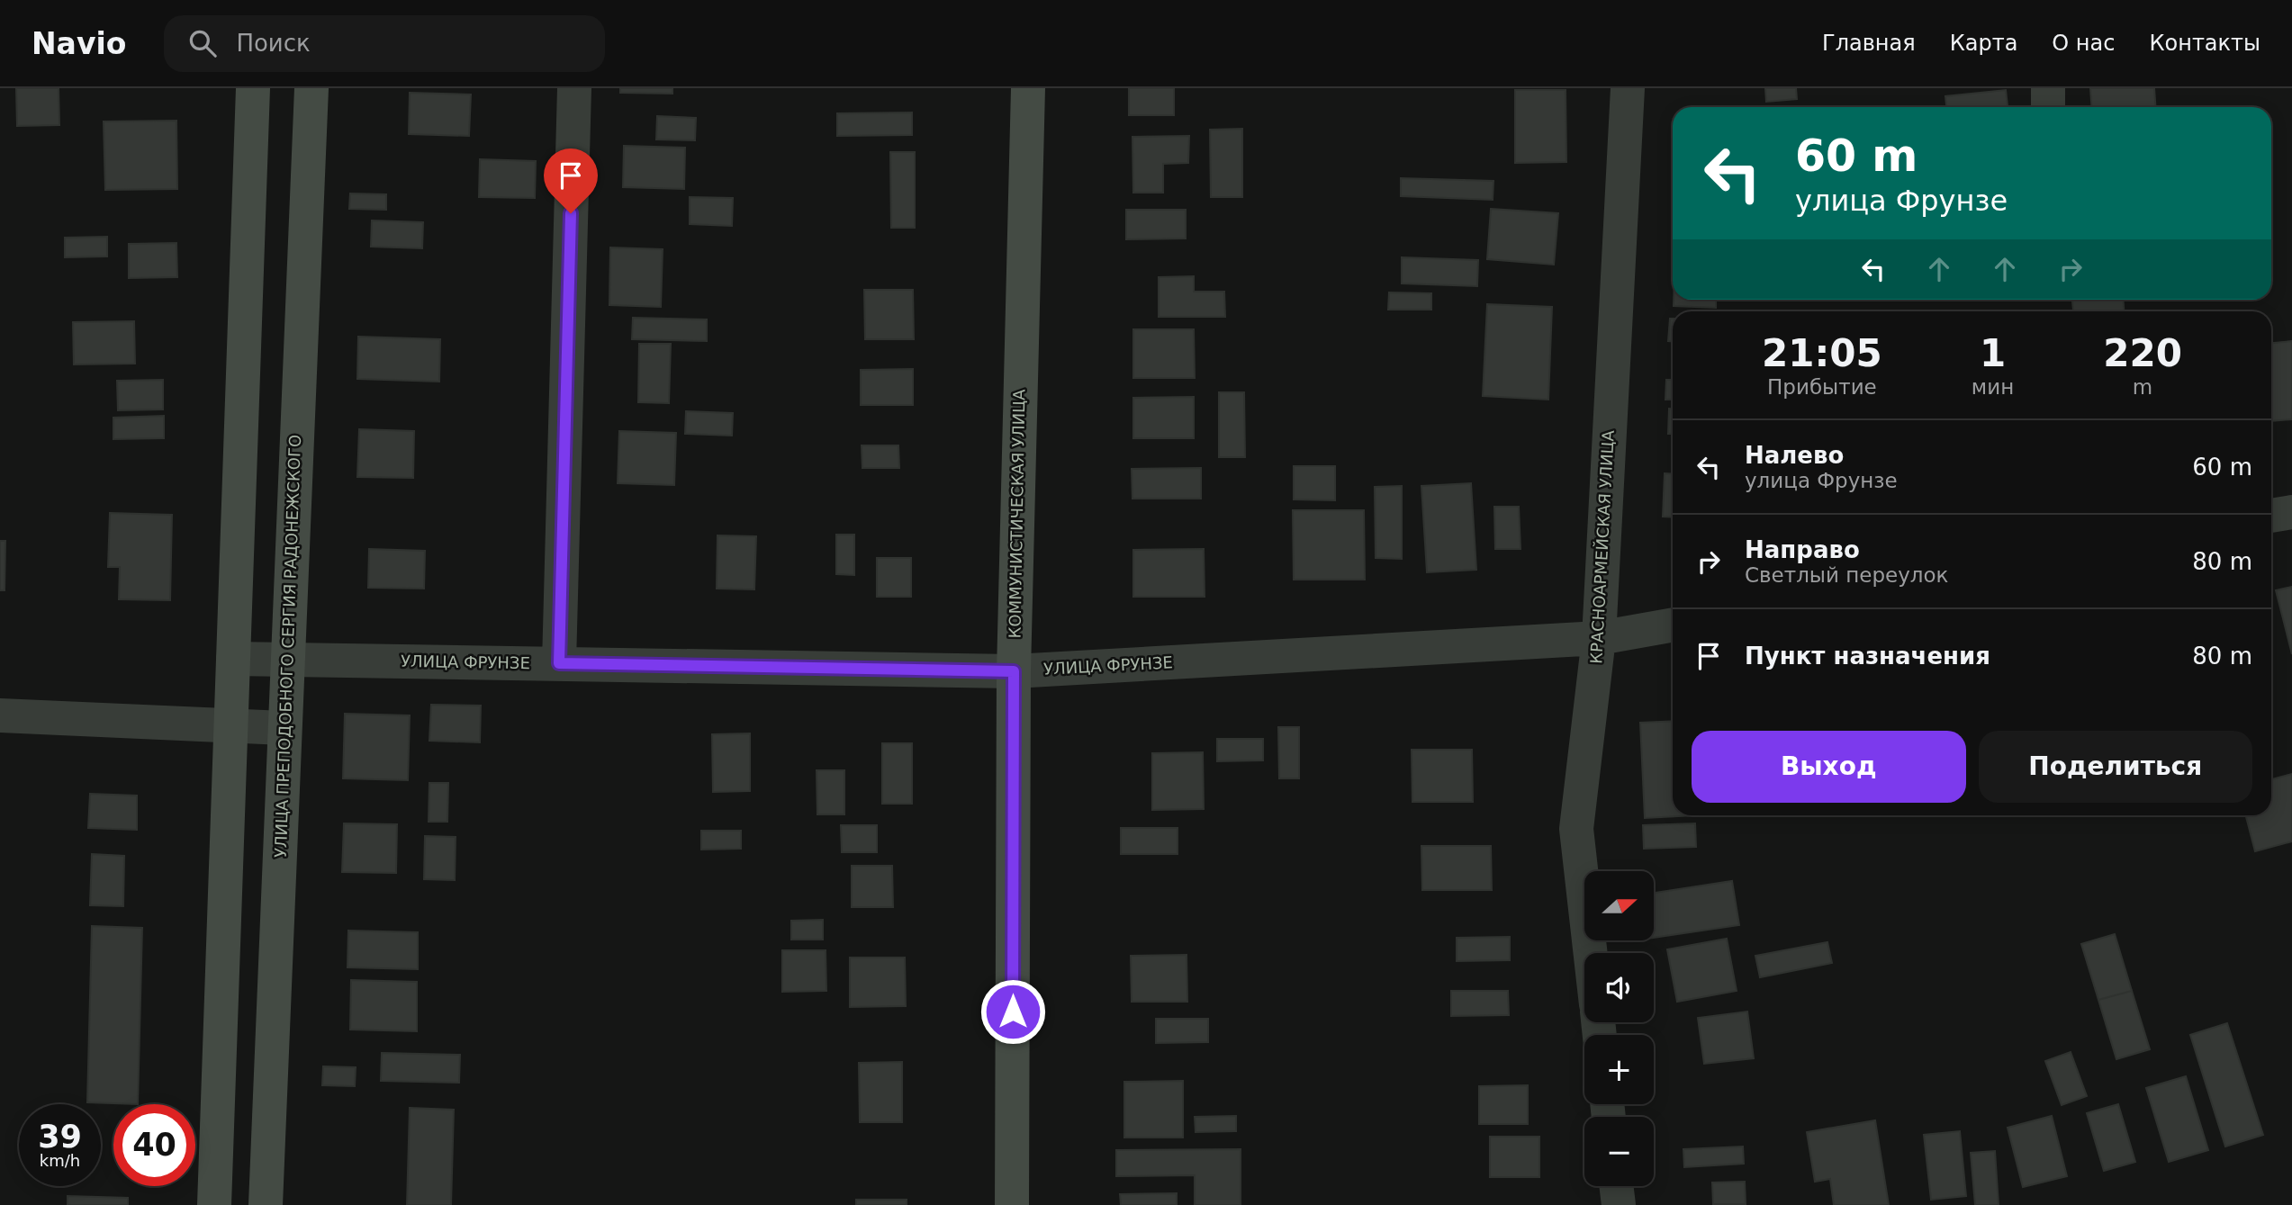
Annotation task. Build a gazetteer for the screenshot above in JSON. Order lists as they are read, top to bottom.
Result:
{
  "streets": {
    "street": [
      "КОММУНИСТИЧЕСКАЯ УЛИЦА",
      "КРАСНОАРМЕЙСКАЯ УЛИЦА",
      "УЛИЦА ПРЕПОДОБНОГО СЕРГИЯ РАДОНЕЖСКОГО",
      "УЛИЦА ФРУНЗЕ"
    ]
  },
  "crossings": [
    ["КОММУНИСТИЧЕСКАЯ УЛИЦА", "УЛИЦА ФРУНЗЕ"],
    ["КРАСНОАРМЕЙСКАЯ УЛИЦА", "УЛИЦА ФРУНЗЕ"],
    ["УЛИЦА ПРЕПОДОБНОГО СЕРГИЯ РАДОНЕЖСКОГО", "УЛИЦА ФРУНЗЕ"]
  ],
  "north": "right",
  "page": {
    "header": "Navio",
    "search": "Поиск",
    "nav": [
      "Главная",
      "Карта",
      "О нас",
      "Контакты"
    ],
    "turn": ["60 m", "улица Фрунзе"],
    "eta": [
      "21:05",
      "Прибытие",
      "1",
      "мин",
      "220",
      "m"
    ],
    "list": [
      {
        "name": "Налево",
        "note": "улица Фрунзе",
        "value": "60 m"
      },
      {
        "name": "Направо",
        "note": "Светлый переулок",
        "value": "80 m"
      },
      {
        "name": "Пункт назначения",
        "value": "80 m"
      }
    ],
    "buttons": ["Выход", "Поделиться"],
    "map_buttons": ["+", "−"],
    "speed": "39 km/h",
    "limit": "40"
  }
}
